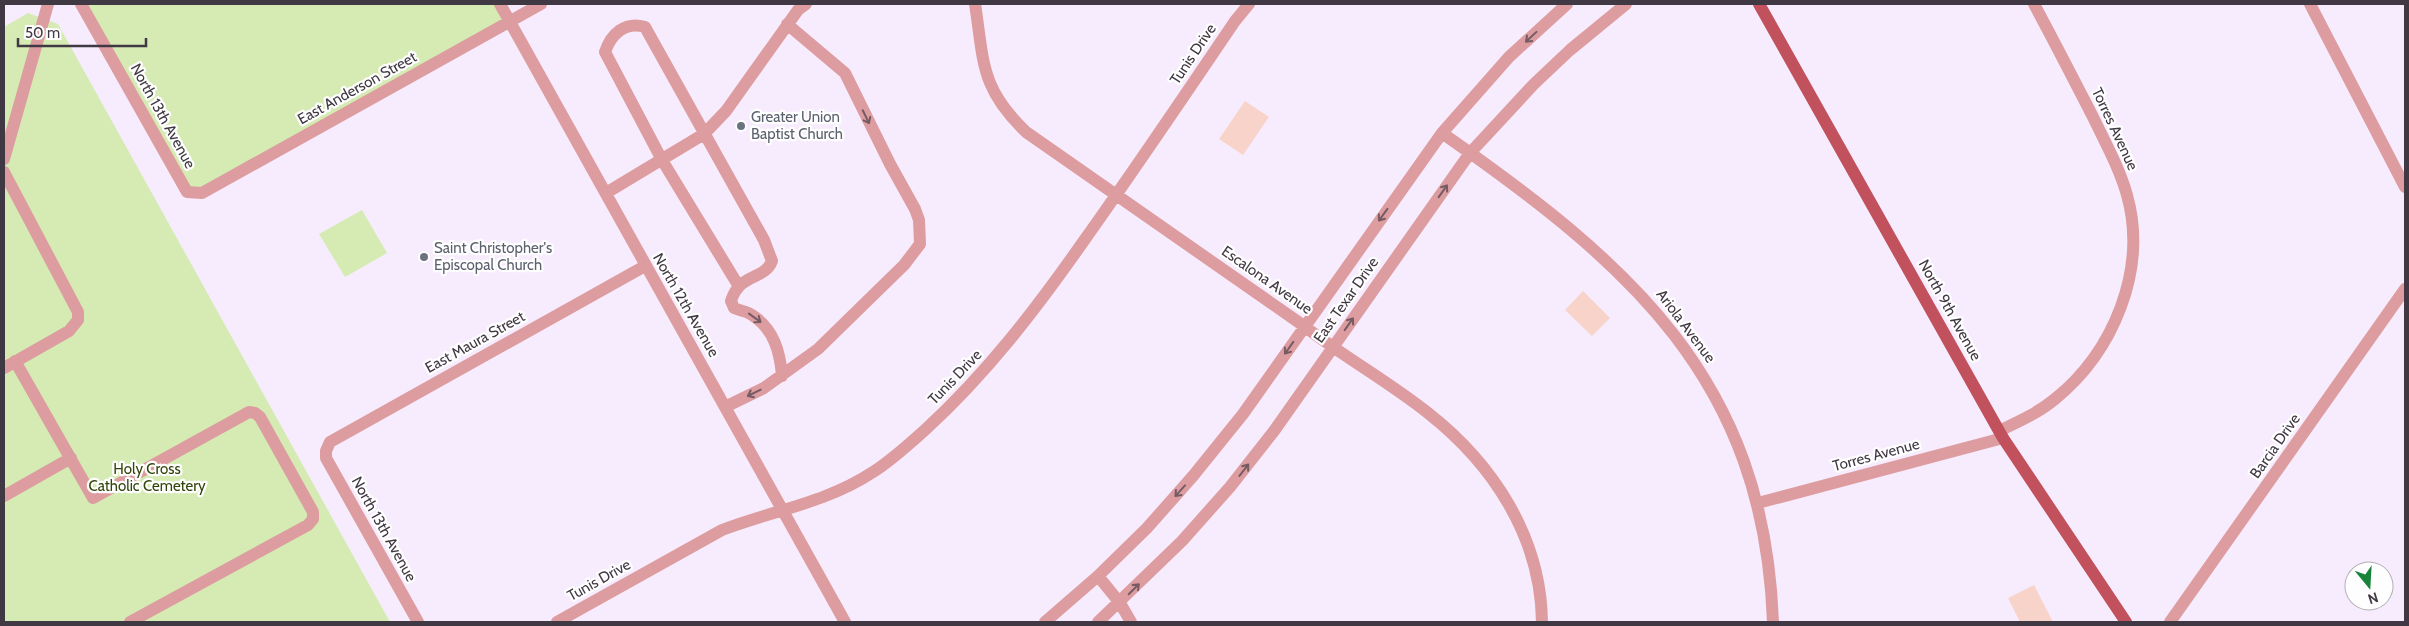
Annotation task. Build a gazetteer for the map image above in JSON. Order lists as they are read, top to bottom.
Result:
{
  "streets": {
    "main road": ["North 9th Avenue"],
    "street": [
      "Tunis Drive",
      "East Anderson Street",
      "North 13th Avenue",
      "Torres Avenue",
      "Escalona Avenue",
      "East Texar Drive",
      "North 12th Avenue",
      "Ariola Avenue",
      "East Maura Street",
      "Barcia Drive"
    ]
  },
  "crossings": [
    ["Tunis Drive", "Escalona Avenue"],
    ["Tunis Drive", "North 12th Avenue"],
    ["East Anderson Street", "North 13th Avenue"],
    ["East Anderson Street", "North 12th Avenue"],
    ["North 13th Avenue", "East Maura Street"],
    ["Torres Avenue", "North 9th Avenue"],
    ["Torres Avenue", "Ariola Avenue"],
    ["Escalona Avenue", "East Texar Drive"],
    ["East Texar Drive", "Ariola Avenue"],
    ["North 12th Avenue", "East Maura Street"]
  ],
  "parks": ["Holy Cross Catholic Cemetery"],
  "places": ["Greater Union Baptist Church", "Saint Christopher's Episcopal Church"],
  "scale_bar": "50 m",
  "north": "bottom"
}
